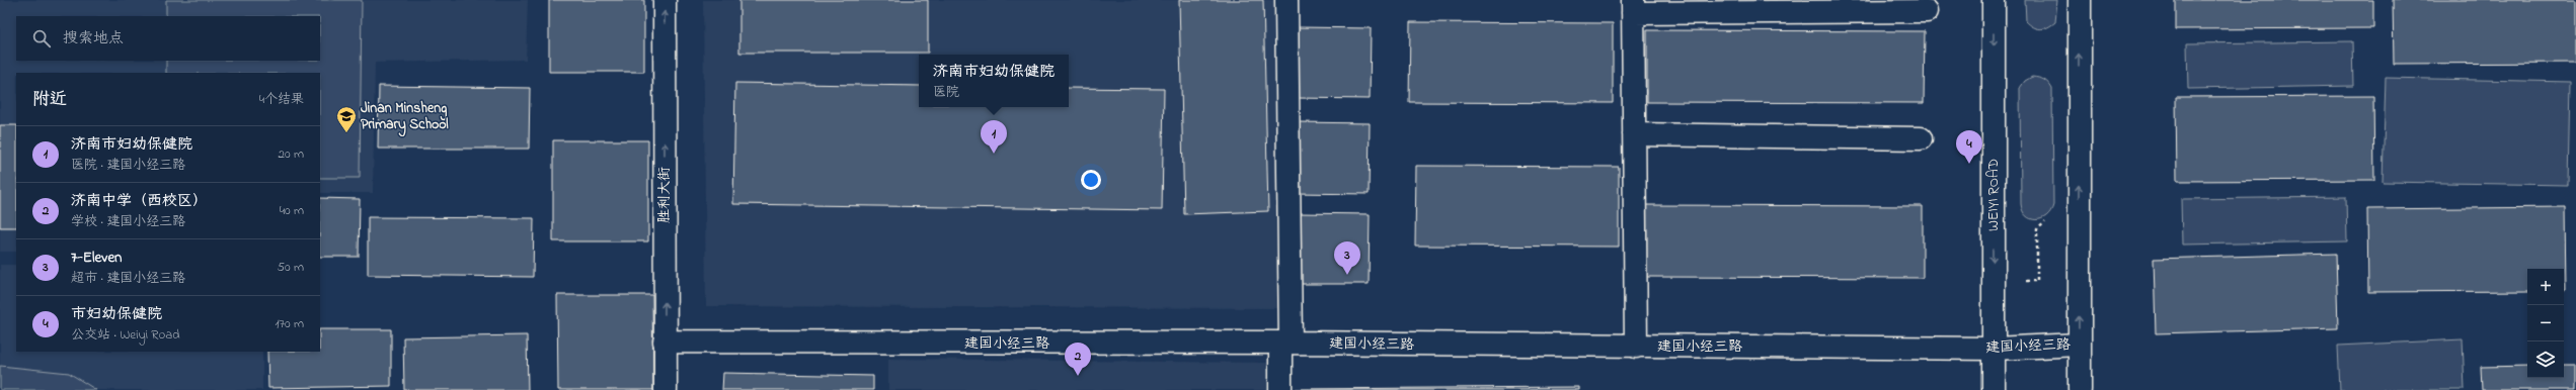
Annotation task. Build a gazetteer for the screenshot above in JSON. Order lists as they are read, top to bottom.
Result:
{
  "streets": {
    "street": ["胜利大街", "WEIYI ROAD", "建国小经三路"]
  },
  "crossings": [
    ["胜利大街", "建国小经三路"],
    ["WEIYI ROAD", "建国小经三路"]
  ],
  "one_way": ["胜利大街"],
  "places": {
    "school or university": ["Jinan Minsheng Primary School"]
  },
  "page": {
    "search": "搜索地点",
    "popup": ["济南市妇幼保健院", "医院"],
    "heading": ["附近", "4个结果"],
    "pins": [
      "1",
      "4",
      "3",
      "2"
    ],
    "list": [
      {
        "mark": "1",
        "name": "济南市妇幼保健院",
        "note": "医院 · 建国小经三路",
        "value": "20 m"
      },
      {
        "mark": "2",
        "name": "济南中学（西校区）",
        "note": "学校 · 建国小经三路",
        "value": "40 m"
      },
      {
        "mark": "3",
        "name": "7-Eleven",
        "note": "超市 · 建国小经三路",
        "value": "50 m"
      },
      {
        "mark": "4",
        "name": "市妇幼保健院",
        "note": "公交站 · Weiyi Road",
        "value": "170 m"
      }
    ],
    "map_buttons": ["+", "−"]
  }
}
